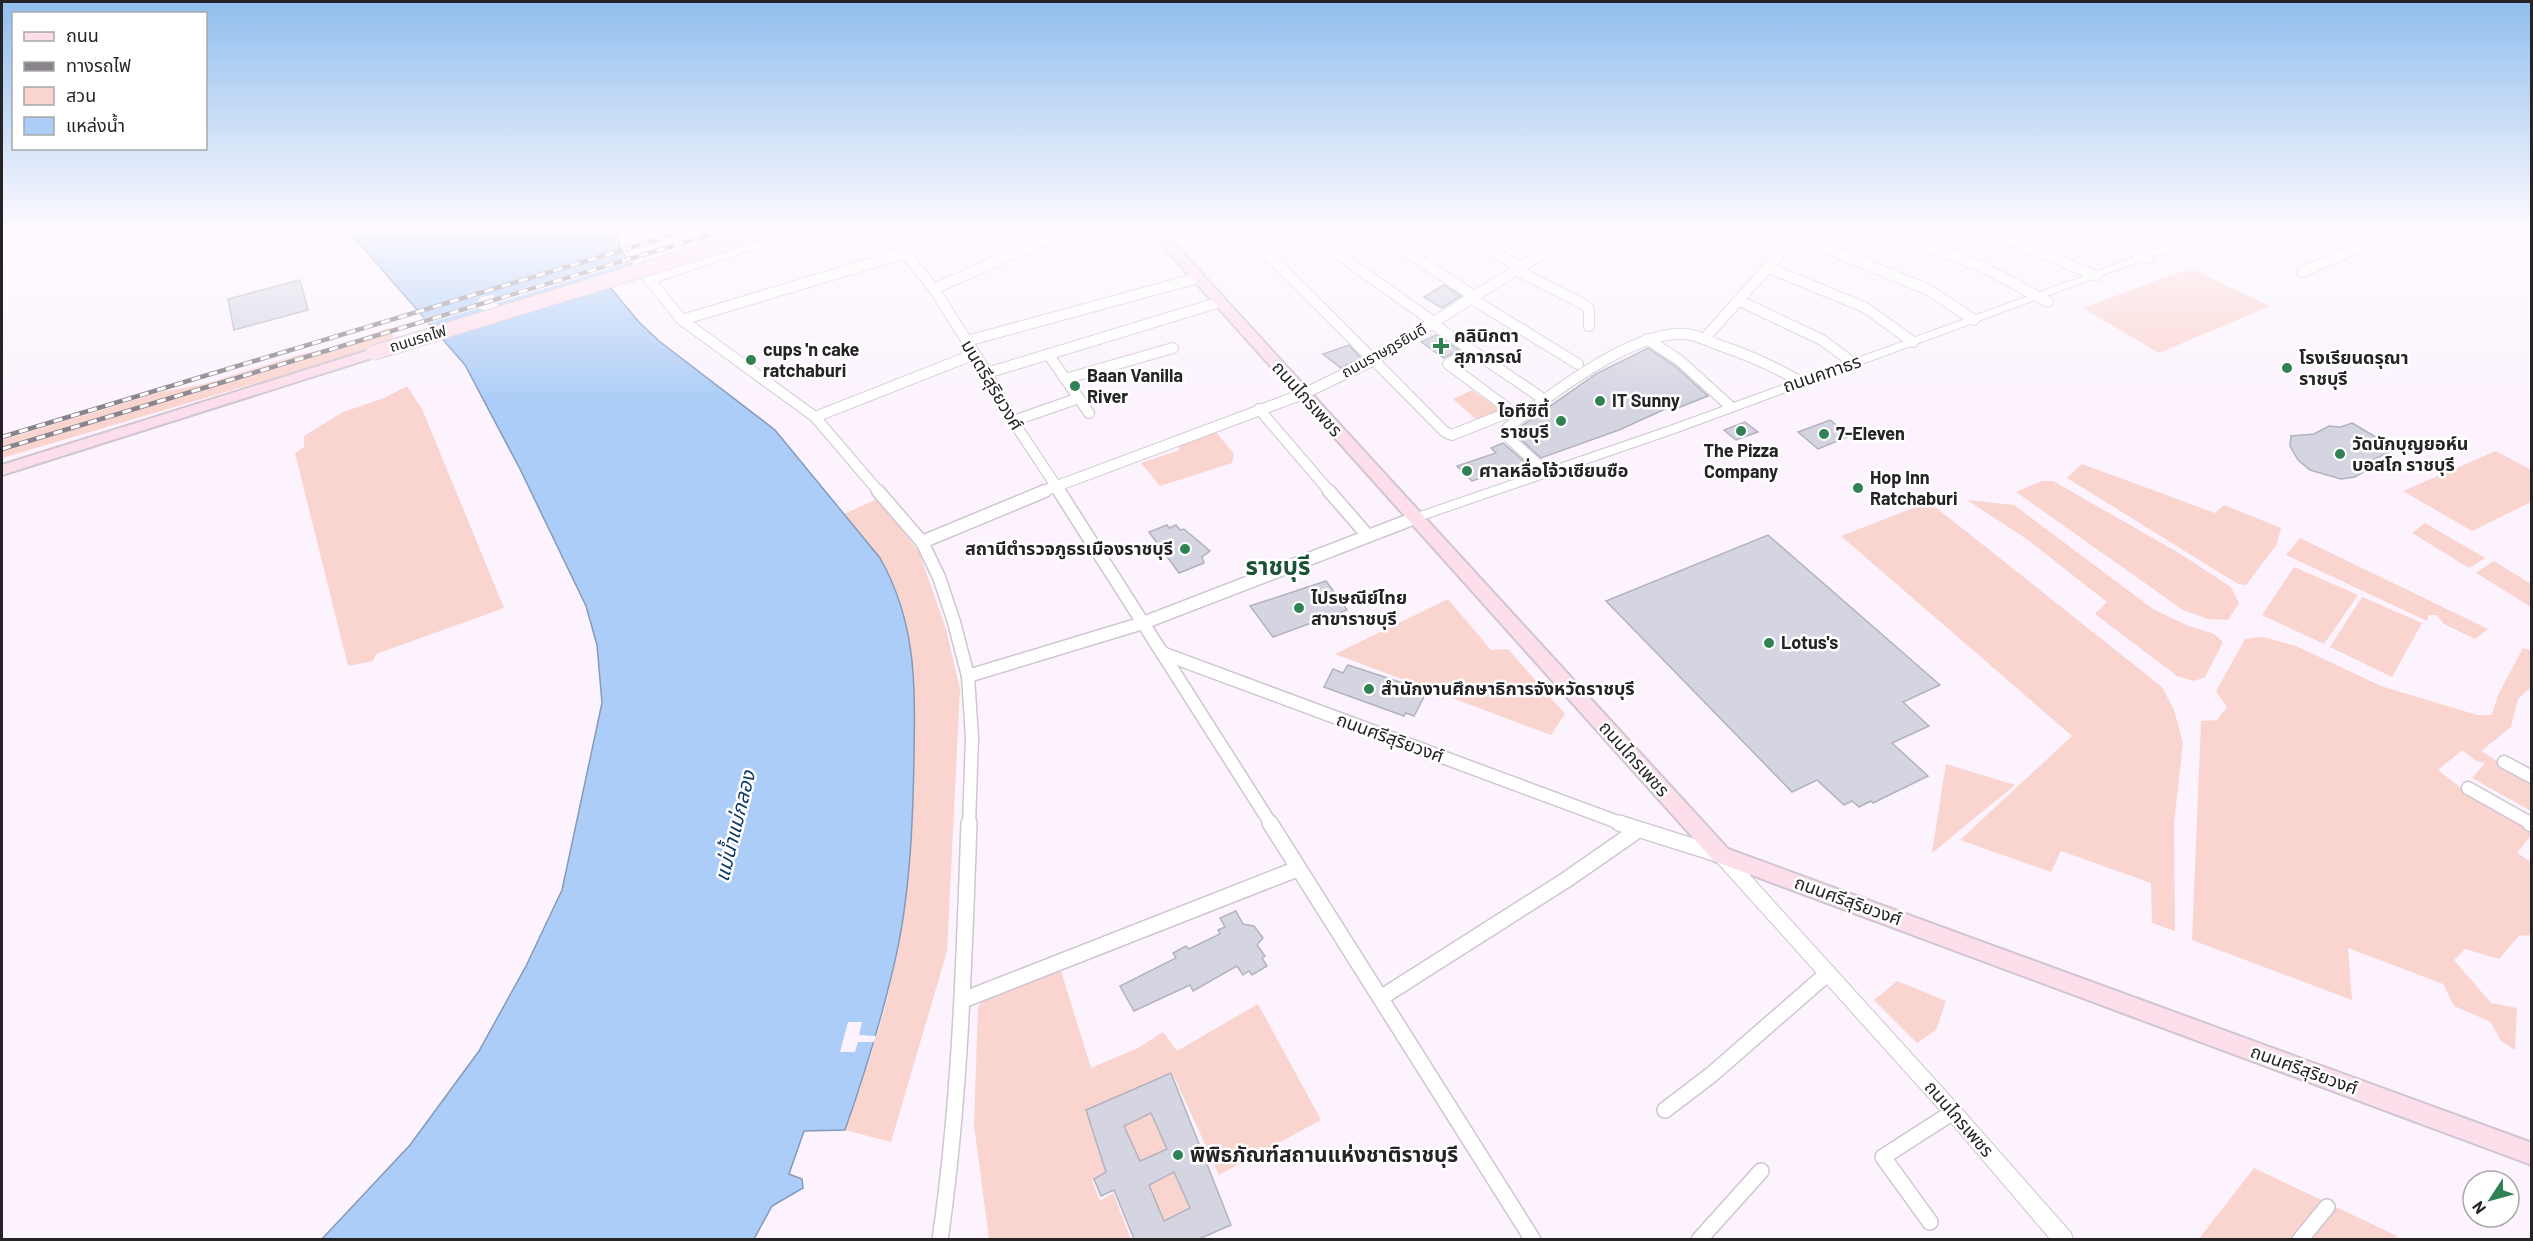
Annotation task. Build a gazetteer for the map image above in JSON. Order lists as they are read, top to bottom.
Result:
{
  "streets": {
    "main road": ["ถนนรถไฟ", "ถนนไกรเพชร", "ถนนศรีสุริยวงศ์"],
    "street": ["ถนนราษฎรยินดี", "ถนนคฑาธร", "มนตรีสุริยวงศ์"]
  },
  "crossings": [
    ["ถนนราษฎรยินดี", "มนตรีสุริยวงศ์"],
    ["ถนนราษฎรยินดี", "ถนนไกรเพชร"],
    ["ถนนคฑาธร", "ถนนไกรเพชร"],
    ["มนตรีสุริยวงศ์", "ถนนศรีสุริยวงศ์"],
    ["ถนนไกรเพชร", "ถนนศรีสุริยวงศ์"]
  ],
  "districts": ["ราชบุรี"],
  "water": ["แม่น้ำแม่กลอง"],
  "places": {
    "health": ["คลินิกตา สุภาภรณ์"],
    "other": [
      "cups 'n cake ratchaburi",
      "โรงเรียนดรุณา ราชบุรี",
      "Baan Vanilla River",
      "IT Sunny",
      "ไอทีซิตี้ ราชบุรี",
      "The Pizza Company",
      "7-Eleven",
      "วัดนักบุญยอห์น บอสโก ราชบุรี",
      "ศาลหลื่อโจ้วเซียนซือ",
      "Hop Inn Ratchaburi",
      "สถานีตำรวจภูธรเมืองราชบุรี",
      "ไปรษณีย์ไทย สาขาราชบุรี",
      "Lotus's",
      "สำนักงานศึกษาธิการจังหวัดราชบุรี",
      "พิพิธภัณฑ์สถานแห่งชาติราชบุรี"
    ]
  },
  "legend": [
    "ถนน",
    "ทางรถไฟ",
    "สวน",
    "แหล่งน้ำ"
  ],
  "north": "bottom left"
}
